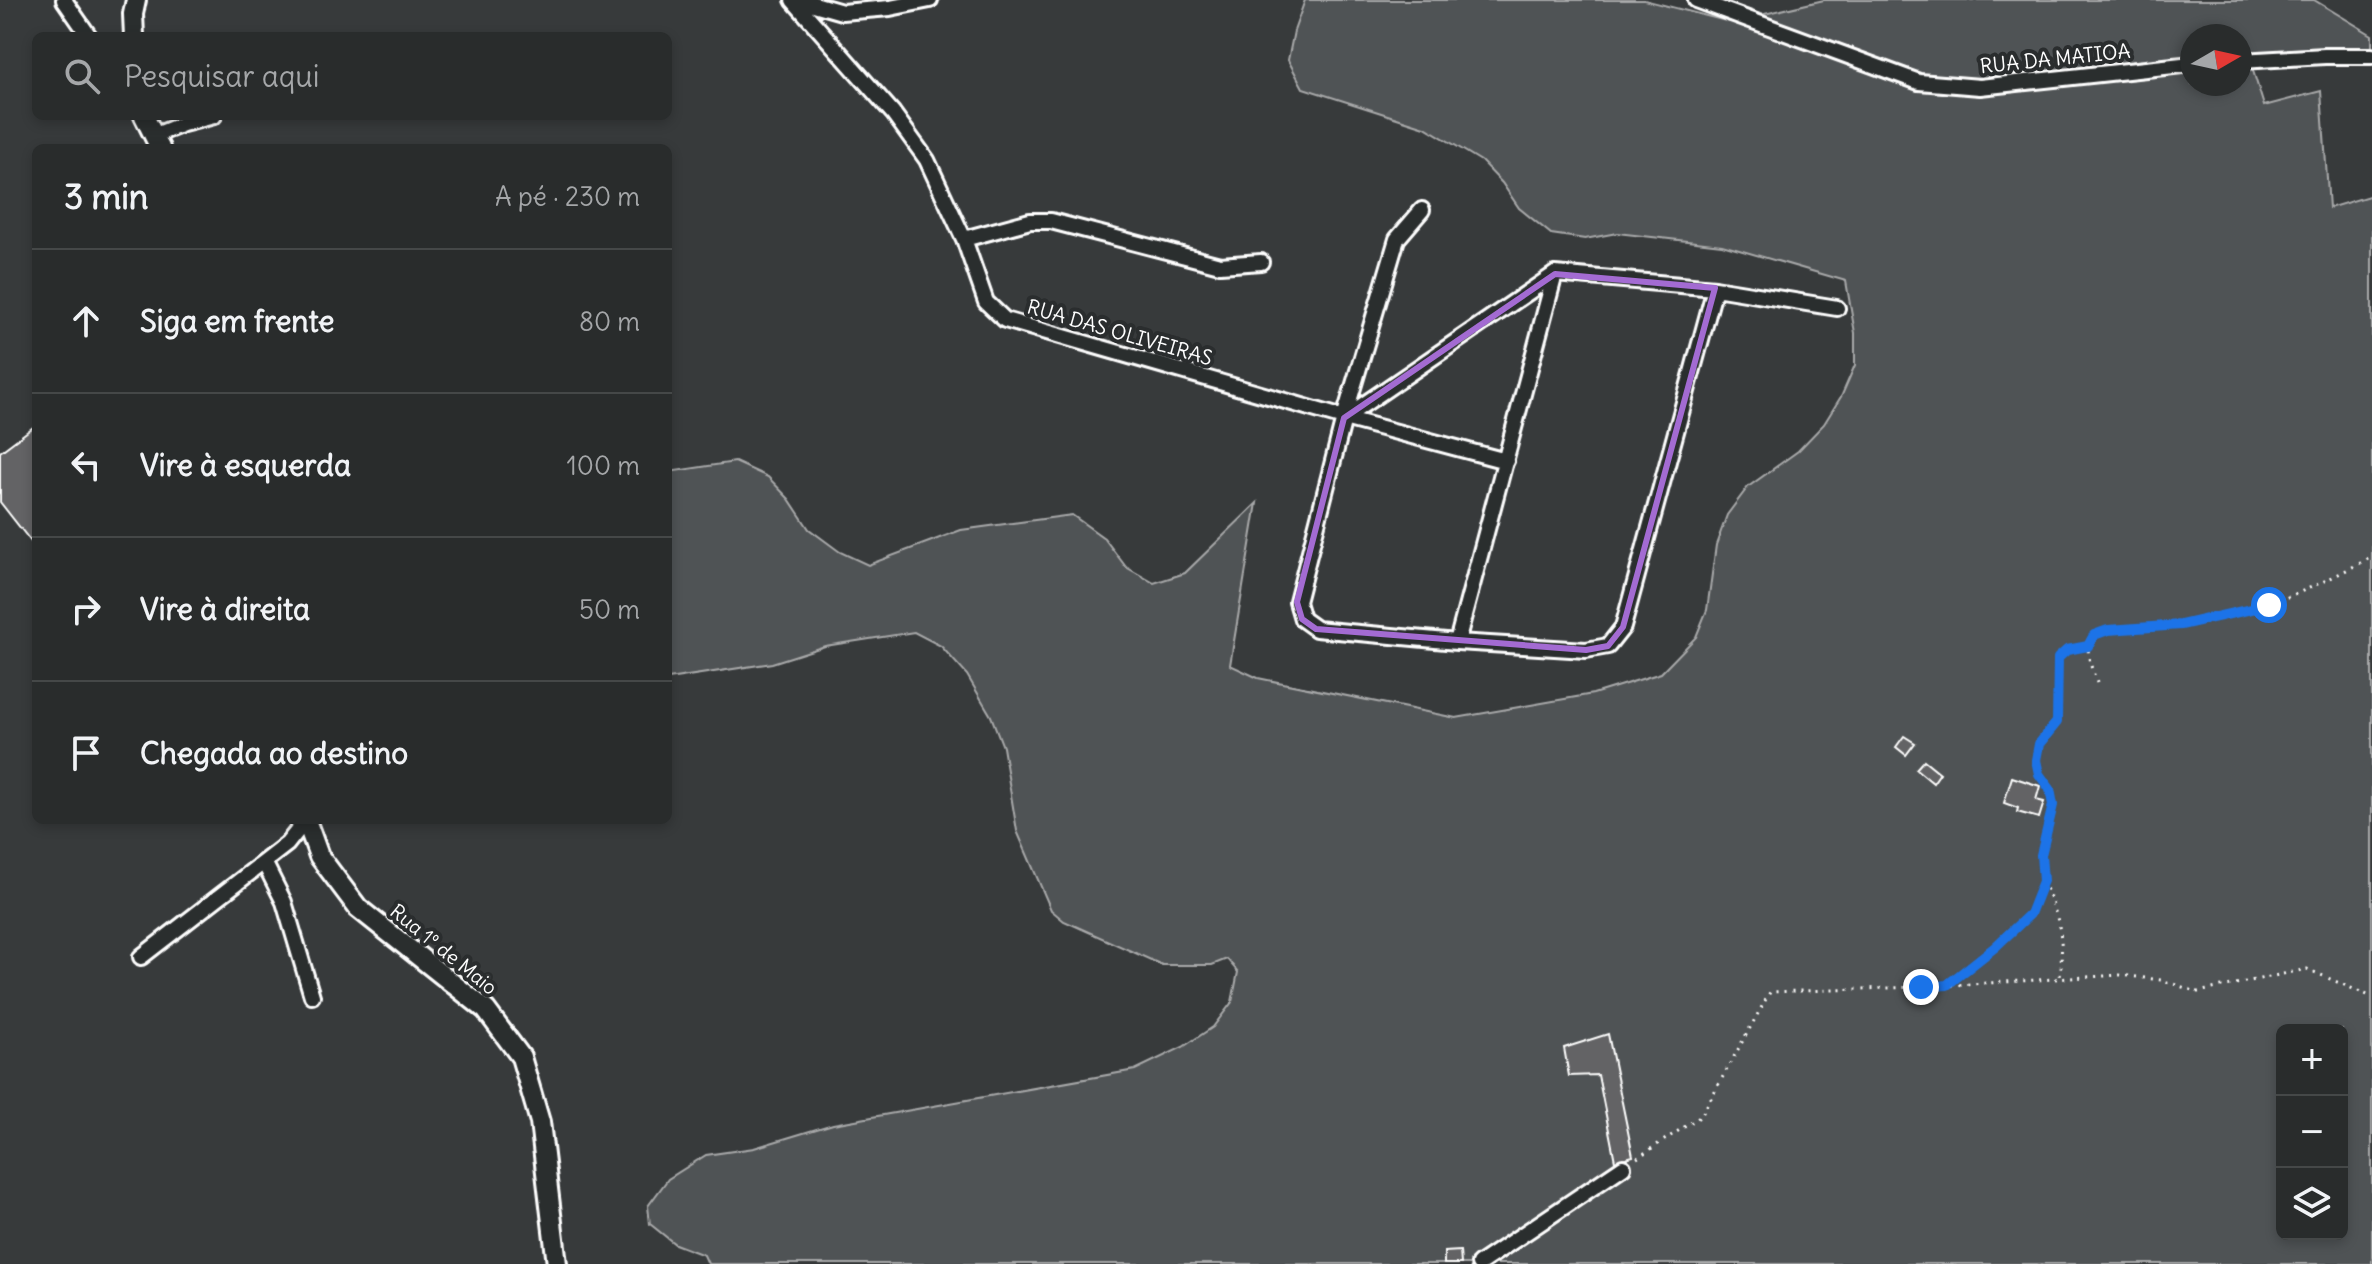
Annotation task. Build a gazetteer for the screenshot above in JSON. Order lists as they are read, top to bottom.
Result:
{
  "streets": {
    "street": ["RUA DA MATIOA", "RUA DAS OLIVEIRAS", "Rua 1º de Maio"]
  },
  "north": "right",
  "page": {
    "search": "Pesquisar aqui",
    "heading": ["3 min", "A pé · 230 m"],
    "list": [
      ["Siga em frente", "80 m"],
      ["Vire à esquerda", "100 m"],
      ["Vire à direita", "50 m"],
      "Chegada ao destino"
    ],
    "map_buttons": ["+", "−"]
  }
}
